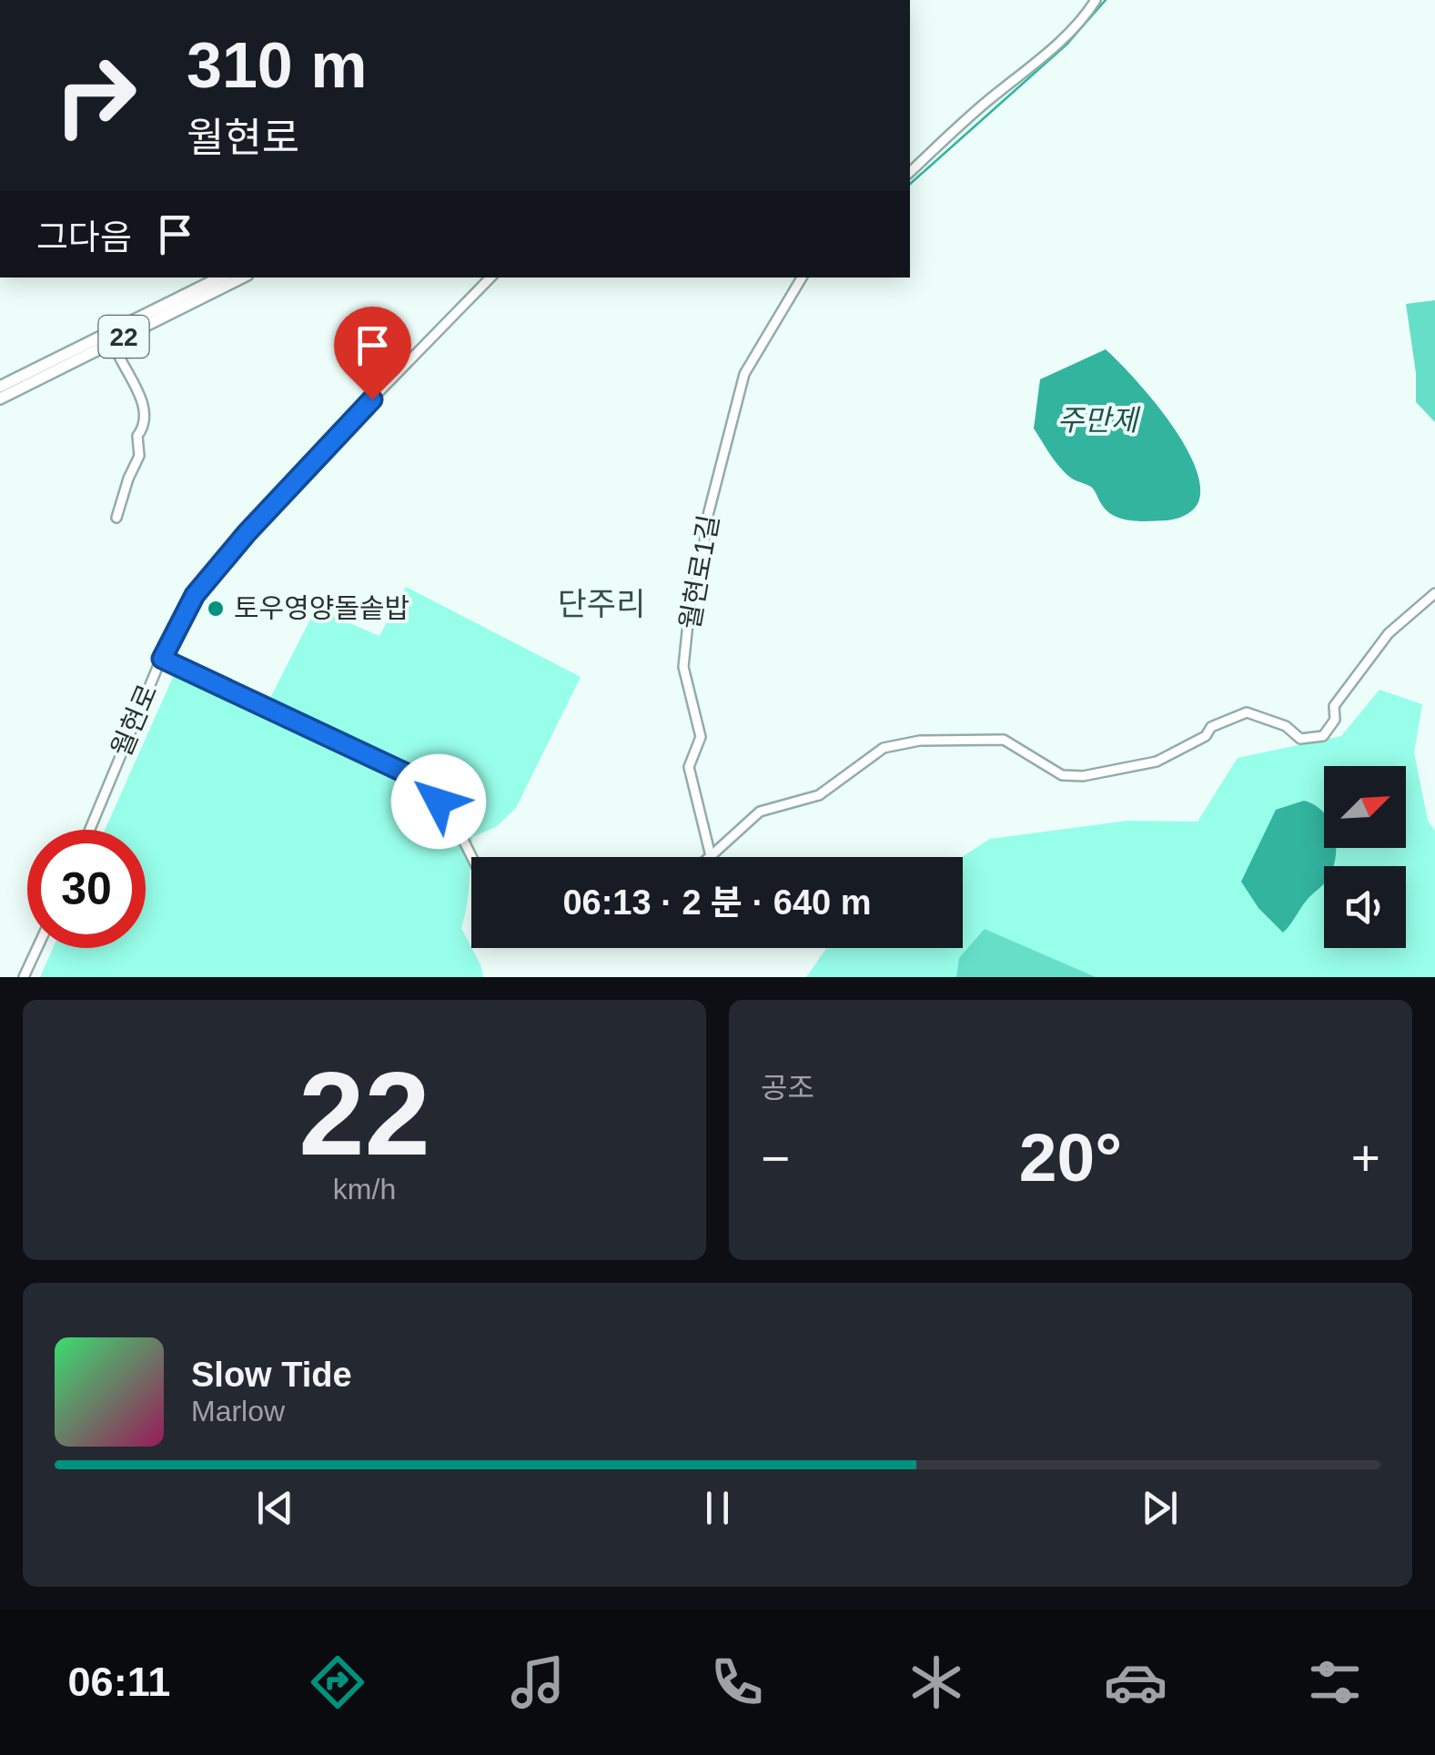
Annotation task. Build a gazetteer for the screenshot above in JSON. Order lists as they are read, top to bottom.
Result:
{
  "streets": {
    "main road": ["22"],
    "street": ["월현로1길", "월현로"]
  },
  "districts": ["단주리"],
  "water": ["주만제"],
  "places": ["토우영양돌솥밥"],
  "north": "top right",
  "page": {
    "turn": ["310 m", "월현로"],
    "then": "그다음",
    "limit": "30",
    "trip": "06:13 · 2 분 · 640 m",
    "tile": [
      ["22", "km/h"],
      "공조"
    ],
    "heat": ["−", "20°", "+"],
    "song": ["Slow Tide", "Marlow"],
    "tabs": "06:11"
  }
}
